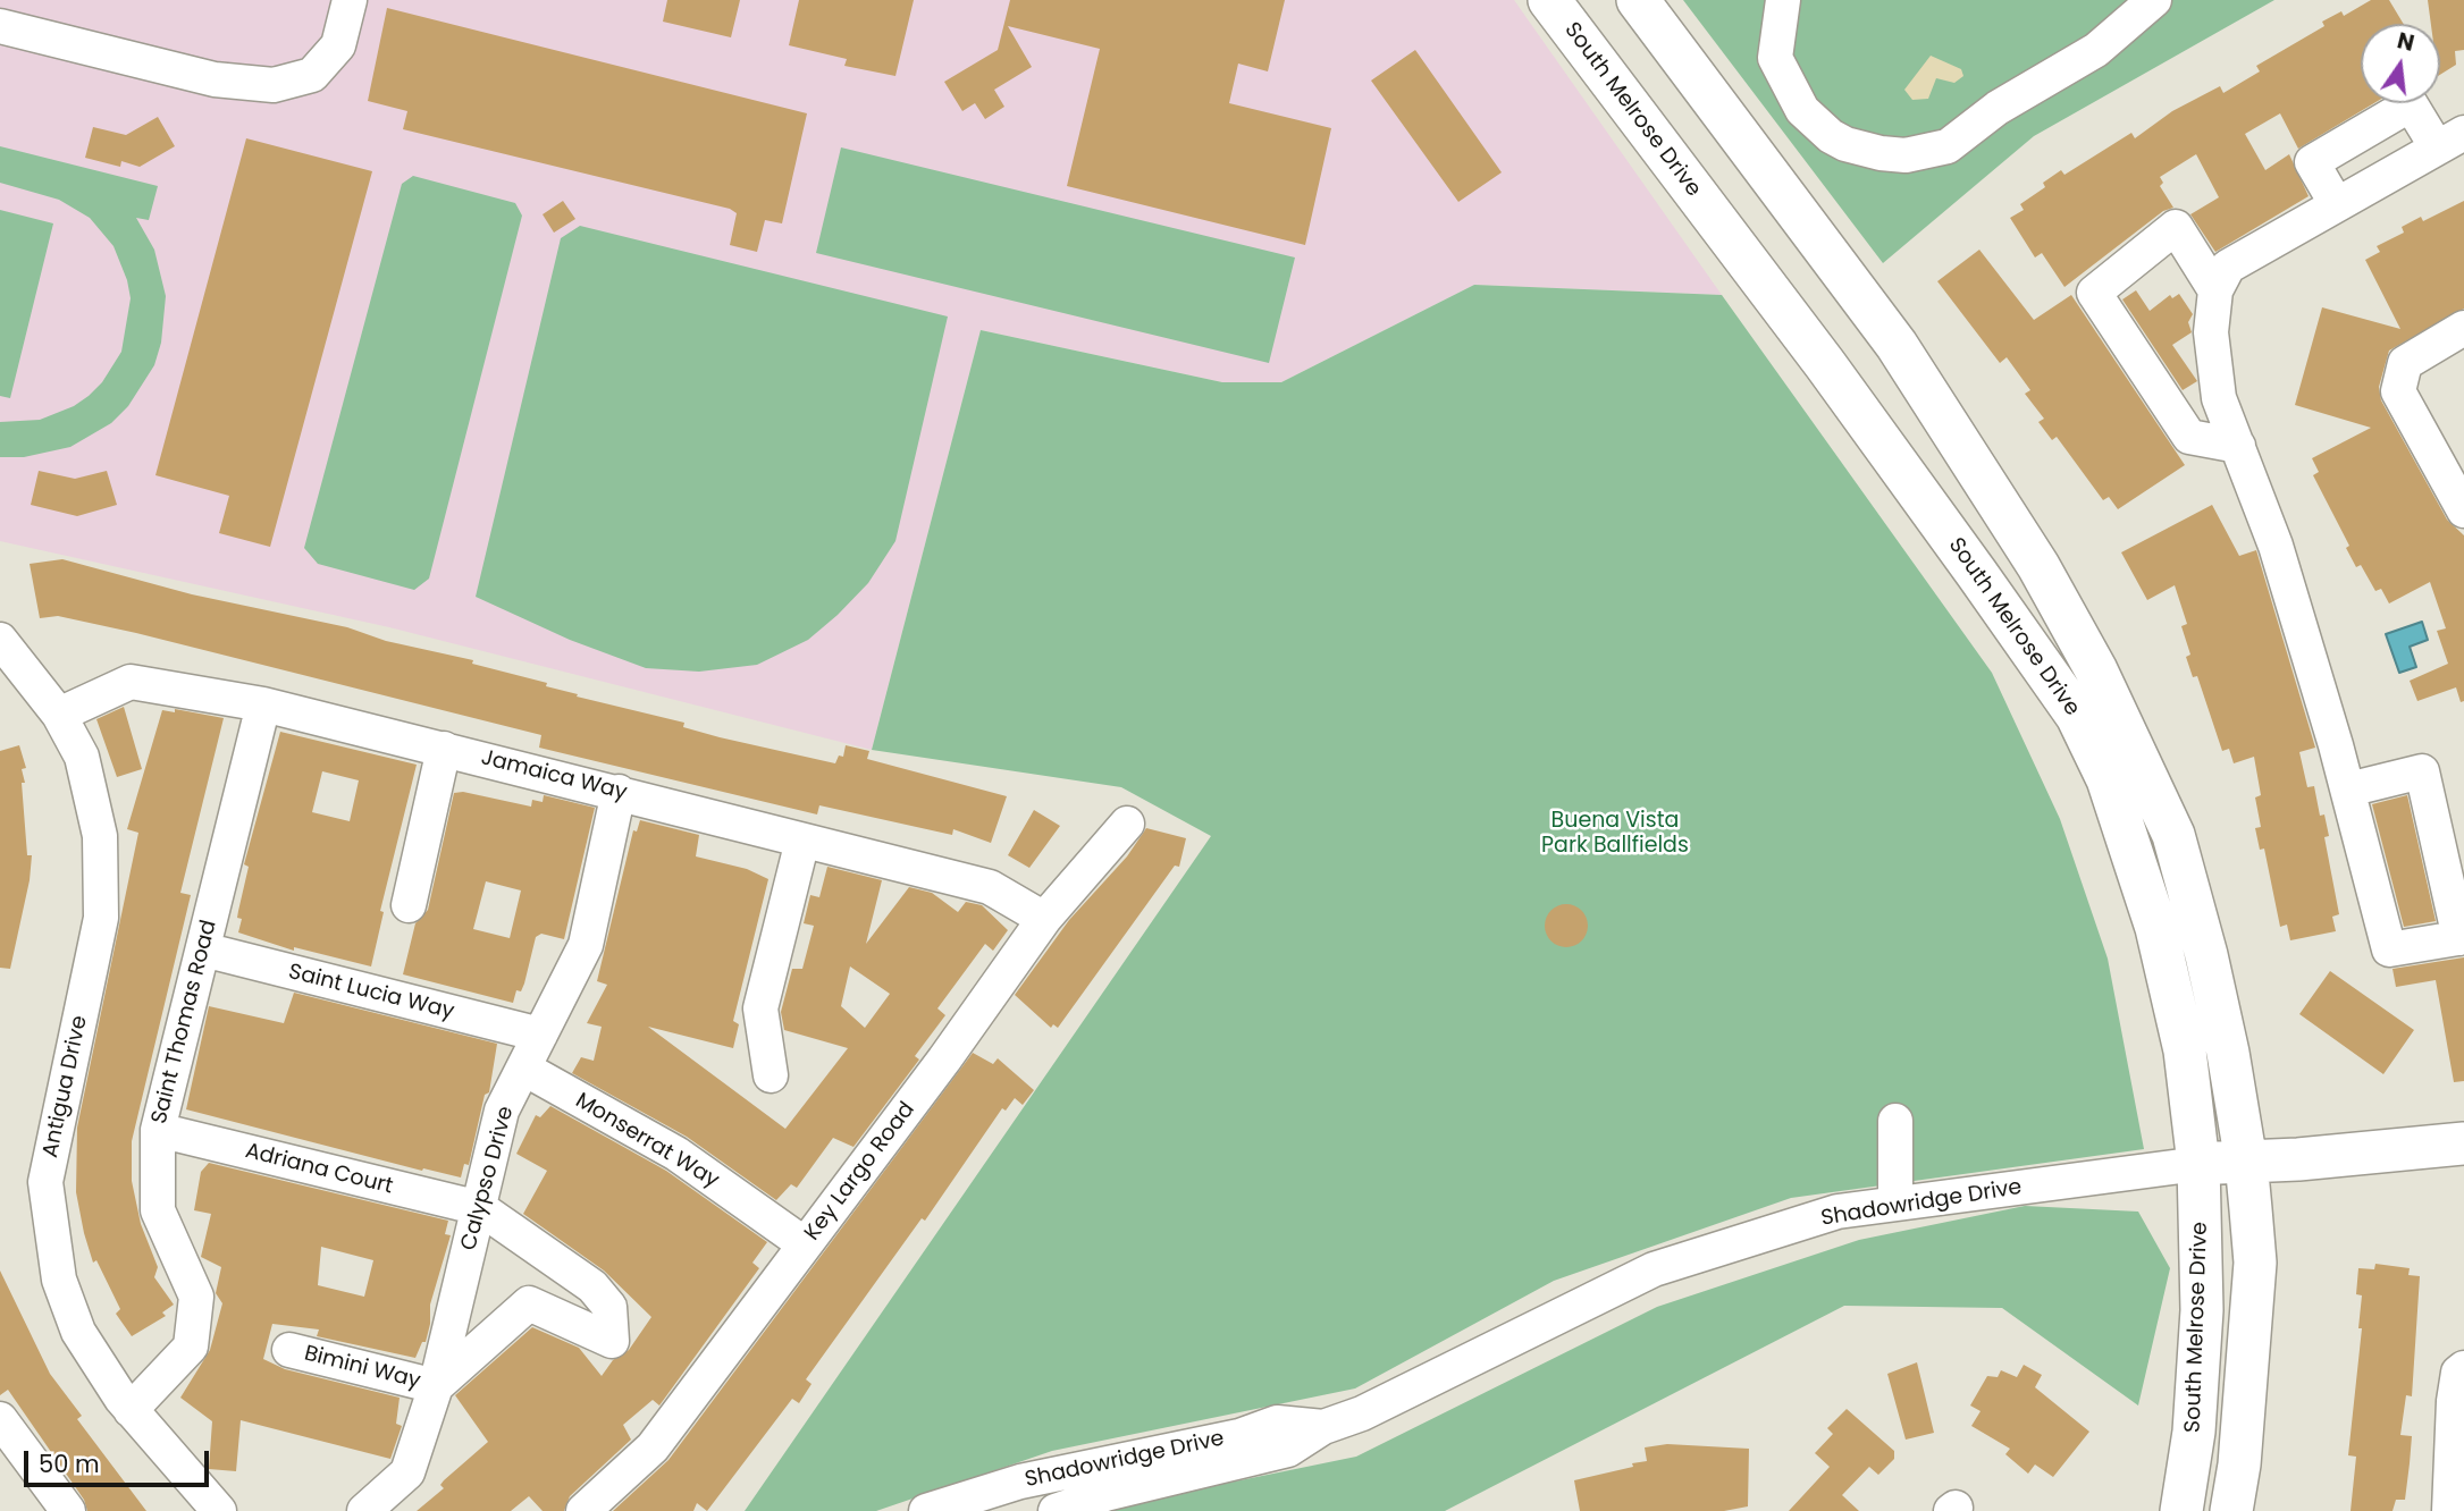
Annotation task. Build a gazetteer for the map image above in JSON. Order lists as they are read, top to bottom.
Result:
{
  "streets": {
    "main road": ["South Melrose Drive", "Shadowridge Drive"],
    "street": [
      "Jamaica Way",
      "Saint Lucia Way",
      "Saint Thomas Road",
      "Antigua Drive",
      "Monserrat Way",
      "Adriana Court",
      "Key Largo Road",
      "Calypso Drive",
      "Bimini Way"
    ]
  },
  "crossings": [
    ["South Melrose Drive", "Shadowridge Drive"],
    ["Jamaica Way", "Saint Thomas Road"],
    ["Jamaica Way", "Antigua Drive"],
    ["Jamaica Way", "Key Largo Road"],
    ["Jamaica Way", "Calypso Drive"],
    ["Saint Lucia Way", "Saint Thomas Road"],
    ["Saint Lucia Way", "Calypso Drive"],
    ["Saint Thomas Road", "Antigua Drive"],
    ["Saint Thomas Road", "Adriana Court"],
    ["Monserrat Way", "Key Largo Road"],
    ["Monserrat Way", "Calypso Drive"],
    ["Adriana Court", "Calypso Drive"],
    ["Calypso Drive", "Bimini Way"]
  ],
  "parks": ["Buena Vista Park Ballfields"],
  "scale_bar": "50 m",
  "north": "top"
}
